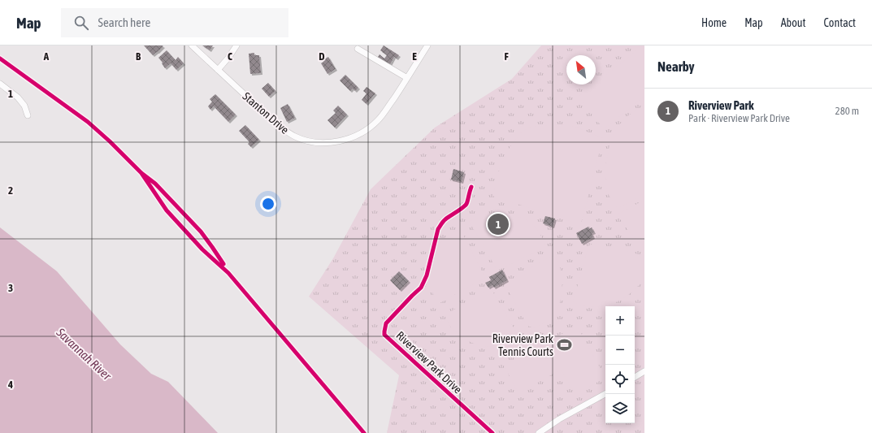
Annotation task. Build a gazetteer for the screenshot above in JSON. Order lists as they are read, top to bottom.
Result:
{
  "streets": {
    "street": ["Stanton Drive", "Riverview Park Drive"]
  },
  "water": ["Savannah River"],
  "places": {
    "sports": ["Riverview Park Tennis Courts"]
  },
  "north": "top left",
  "page": {
    "header": "Map",
    "search": "Search here",
    "nav": [
      "Home",
      "Map",
      "About",
      "Contact"
    ],
    "heading": "Nearby",
    "list": [
      {
        "mark": "1",
        "name": "Riverview Park",
        "note": "Park · Riverview Park Drive",
        "value": "280 m"
      }
    ],
    "pins": "1",
    "map_buttons": ["+", "−"]
  },
  "grid": {
    "columns": [
      "A",
      "B",
      "C",
      "D",
      "E",
      "F"
    ],
    "rows": [
      "1",
      "2",
      "3",
      "4"
    ]
  }
}
